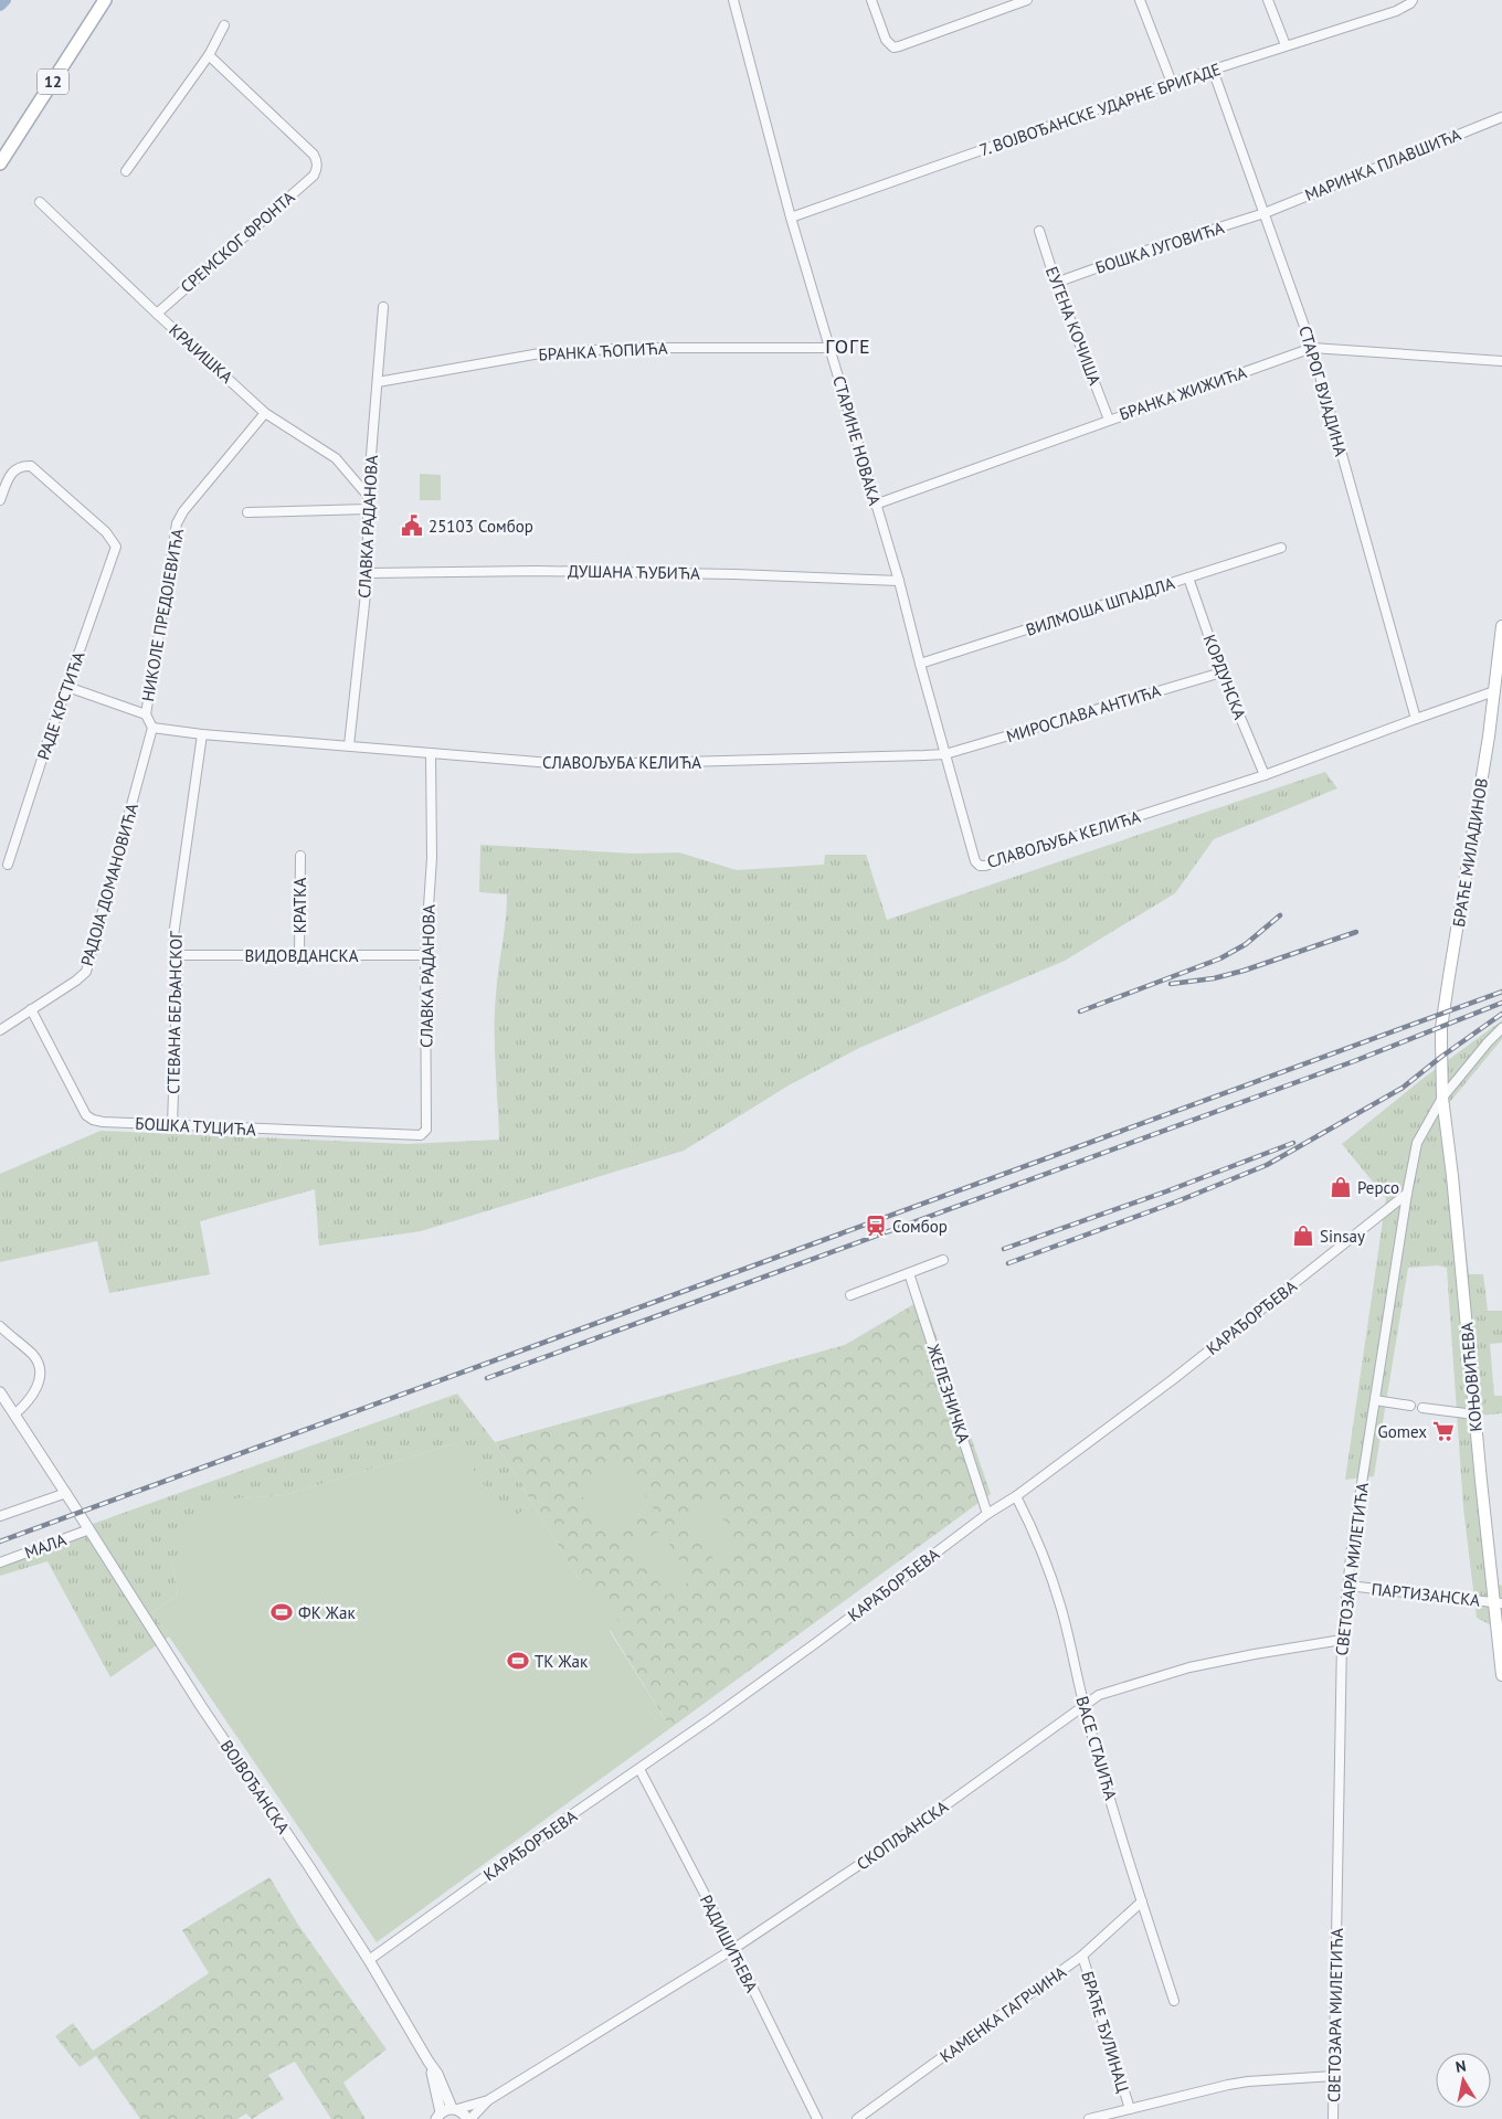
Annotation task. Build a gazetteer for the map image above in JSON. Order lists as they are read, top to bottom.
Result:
{
  "streets": {
    "main road": ["12", "БРАЋЕ МИЛАДИНОВ", "КОЊОВИЋЕВА"],
    "street": [
      "7. ВОЈВОЂАНСКЕ УДАРНЕ БРИГАДЕ",
      "МАРИНКА ПЛАВШИЋА",
      "СРЕМСКОГ ФРОНТА",
      "БОШКА ЈУГОВИЋА",
      "ЕУГЕНА КОЧИША",
      "БРАНКА ЋОПИЋА",
      "КРАЈИШКА",
      "СТАРОГ ВУЈАДИНА",
      "БРАНКА ЖИЖИЋА",
      "СТАРИНЕ НОВАКА",
      "СЛАВКА РАДАНОВА",
      "ДУШАНА ЋУБИЋА",
      "ВИЛМОША ШПАЈДЛА",
      "НИКОЛЕ ПРЕДОЈЕВИЋА",
      "КОРДУНСКА",
      "РАДЕ КРСТИЋА",
      "МИРОСЛАВА АНТИЋА",
      "СЛАВОЉУБА КЕЛИЋА",
      "РАДОЈА ДОМАНОВИЋА",
      "КРАТКА",
      "ВИДОВДАНСКА",
      "СТЕВАНА БЕЉАНСКОГ",
      "БОШКА ТУЦИЋА",
      "КАРАЂОРЂЕВА",
      "ЖЕЛЕЗНИЧКА",
      "МАЛА",
      "СВЕТОЗАРА МИЛЕТИЋА",
      "ПАРТИЗАНСКА",
      "ВАСЕ СТАЈИЋА",
      "ВОЈВОЂАНСКА",
      "СКОПЉАНСКА",
      "РАДИШИЋЕВА",
      "КАМЕНКА ГАГРЧИНА",
      "БРАЋЕ ЂУЛИНАЦ"
    ]
  },
  "crossings": [
    ["7. ВОЈВОЂАНСКЕ УДАРНЕ БРИГАДЕ", "СТАРОГ ВУЈАДИНА"],
    ["7. ВОЈВОЂАНСКЕ УДАРНЕ БРИГАДЕ", "СТАРИНЕ НОВАКА"],
    ["МАРИНКА ПЛАВШИЋА", "БОШКА ЈУГОВИЋА"],
    ["МАРИНКА ПЛАВШИЋА", "СТАРОГ ВУЈАДИНА"],
    ["СРЕМСКОГ ФРОНТА", "КРАЈИШКА"],
    ["БОШКА ЈУГОВИЋА", "ЕУГЕНА КОЧИША"],
    ["БОШКА ЈУГОВИЋА", "СТАРОГ ВУЈАДИНА"],
    ["ЕУГЕНА КОЧИША", "БРАНКА ЖИЖИЋА"],
    ["БРАНКА ЋОПИЋА", "СТАРИНЕ НОВАКА"],
    ["БРАНКА ЋОПИЋА", "СЛАВКА РАДАНОВА"],
    ["КРАЈИШКА", "СЛАВКА РАДАНОВА"],
    ["КРАЈИШКА", "НИКОЛЕ ПРЕДОЈЕВИЋА"],
    ["СТАРОГ ВУЈАДИНА", "БРАНКА ЖИЖИЋА"],
    ["СТАРОГ ВУЈАДИНА", "СЛАВОЉУБА КЕЛИЋА"],
    ["БРАНКА ЖИЖИЋА", "СТАРИНЕ НОВАКА"],
    ["СТАРИНЕ НОВАКА", "ДУШАНА ЋУБИЋА"],
    ["СТАРИНЕ НОВАКА", "ВИЛМОША ШПАЈДЛА"],
    ["СТАРИНЕ НОВАКА", "МИРОСЛАВА АНТИЋА"],
    ["СТАРИНЕ НОВАКА", "СЛАВОЉУБА КЕЛИЋА"],
    ["СЛАВКА РАДАНОВА", "ДУШАНА ЋУБИЋА"],
    ["СЛАВКА РАДАНОВА", "СЛАВОЉУБА КЕЛИЋА"],
    ["СЛАВКА РАДАНОВА", "ВИДОВДАНСКА"],
    ["СЛАВКА РАДАНОВА", "БОШКА ТУЦИЋА"],
    ["ВИЛМОША ШПАЈДЛА", "КОРДУНСКА"],
    ["КОРДУНСКА", "МИРОСЛАВА АНТИЋА"],
    ["КОРДУНСКА", "СЛАВОЉУБА КЕЛИЋА"],
    ["МИРОСЛАВА АНТИЋА", "СЛАВОЉУБА КЕЛИЋА"],
    ["СЛАВОЉУБА КЕЛИЋА", "БРАЋЕ МИЛАДИНОВ"],
    ["БРАЋЕ МИЛАДИНОВ", "КОЊОВИЋЕВА"],
    ["РАДОЈА ДОМАНОВИЋА", "БОШКА ТУЦИЋА"],
    ["КРАТКА", "ВИДОВДАНСКА"],
    ["ВИДОВДАНСКА", "СТЕВАНА БЕЉАНСКОГ"],
    ["СТЕВАНА БЕЉАНСКОГ", "БОШКА ТУЦИЋА"],
    ["КАРАЂОРЂЕВА", "ЖЕЛЕЗНИЧКА"],
    ["КАРАЂОРЂЕВА", "СВЕТОЗАРА МИЛЕТИЋА"],
    ["КАРАЂОРЂЕВА", "ВАСЕ СТАЈИЋА"],
    ["КАРАЂОРЂЕВА", "ВОЈВОЂАНСКА"],
    ["КАРАЂОРЂЕВА", "РАДИШИЋЕВА"],
    ["КОЊОВИЋЕВА", "СВЕТОЗАРА МИЛЕТИЋА"],
    ["КОЊОВИЋЕВА", "ПАРТИЗАНСКА"],
    ["МАЛА", "ВОЈВОЂАНСКА"],
    ["СВЕТОЗАРА МИЛЕТИЋА", "ПАРТИЗАНСКА"],
    ["СВЕТОЗАРА МИЛЕТИЋА", "СКОПЉАНСКА"],
    ["ВАСЕ СТАЈИЋА", "СКОПЉАНСКА"],
    ["ВАСЕ СТАЈИЋА", "КАМЕНКА ГАГРЧИНА"],
    ["ВОЈВОЂАНСКА", "СКОПЉАНСКА"],
    ["СКОПЉАНСКА", "РАДИШИЋЕВА"],
    ["КАМЕНКА ГАГРЧИНА", "БРАЋЕ ЂУЛИНАЦ"]
  ],
  "districts": ["ГОГЕ"],
  "places": {
    "public building": ["25103 Сомбор"],
    "shop": ["Pepco", "Sinsay"],
    "station": ["Сомбор"],
    "supermarket": ["Gomex"],
    "sports": ["ФК Жак", "ТК Жак"]
  },
  "north": "top"
}
